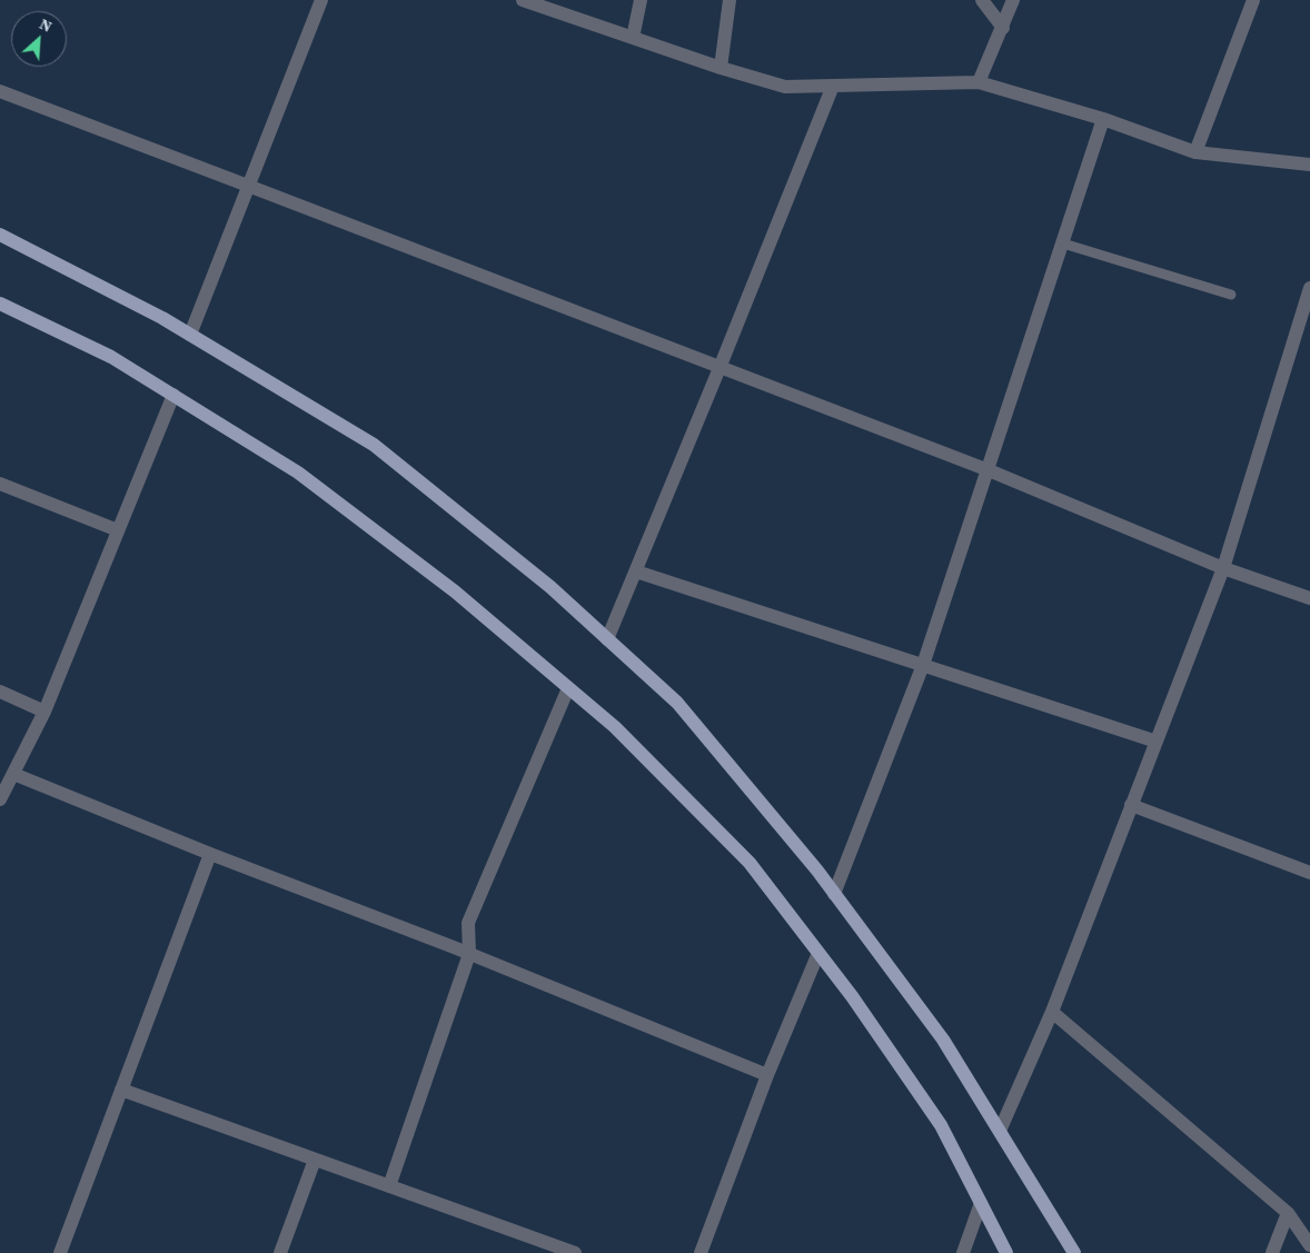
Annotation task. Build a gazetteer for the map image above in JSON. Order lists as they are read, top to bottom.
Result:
{
  "north": "top right"
}
